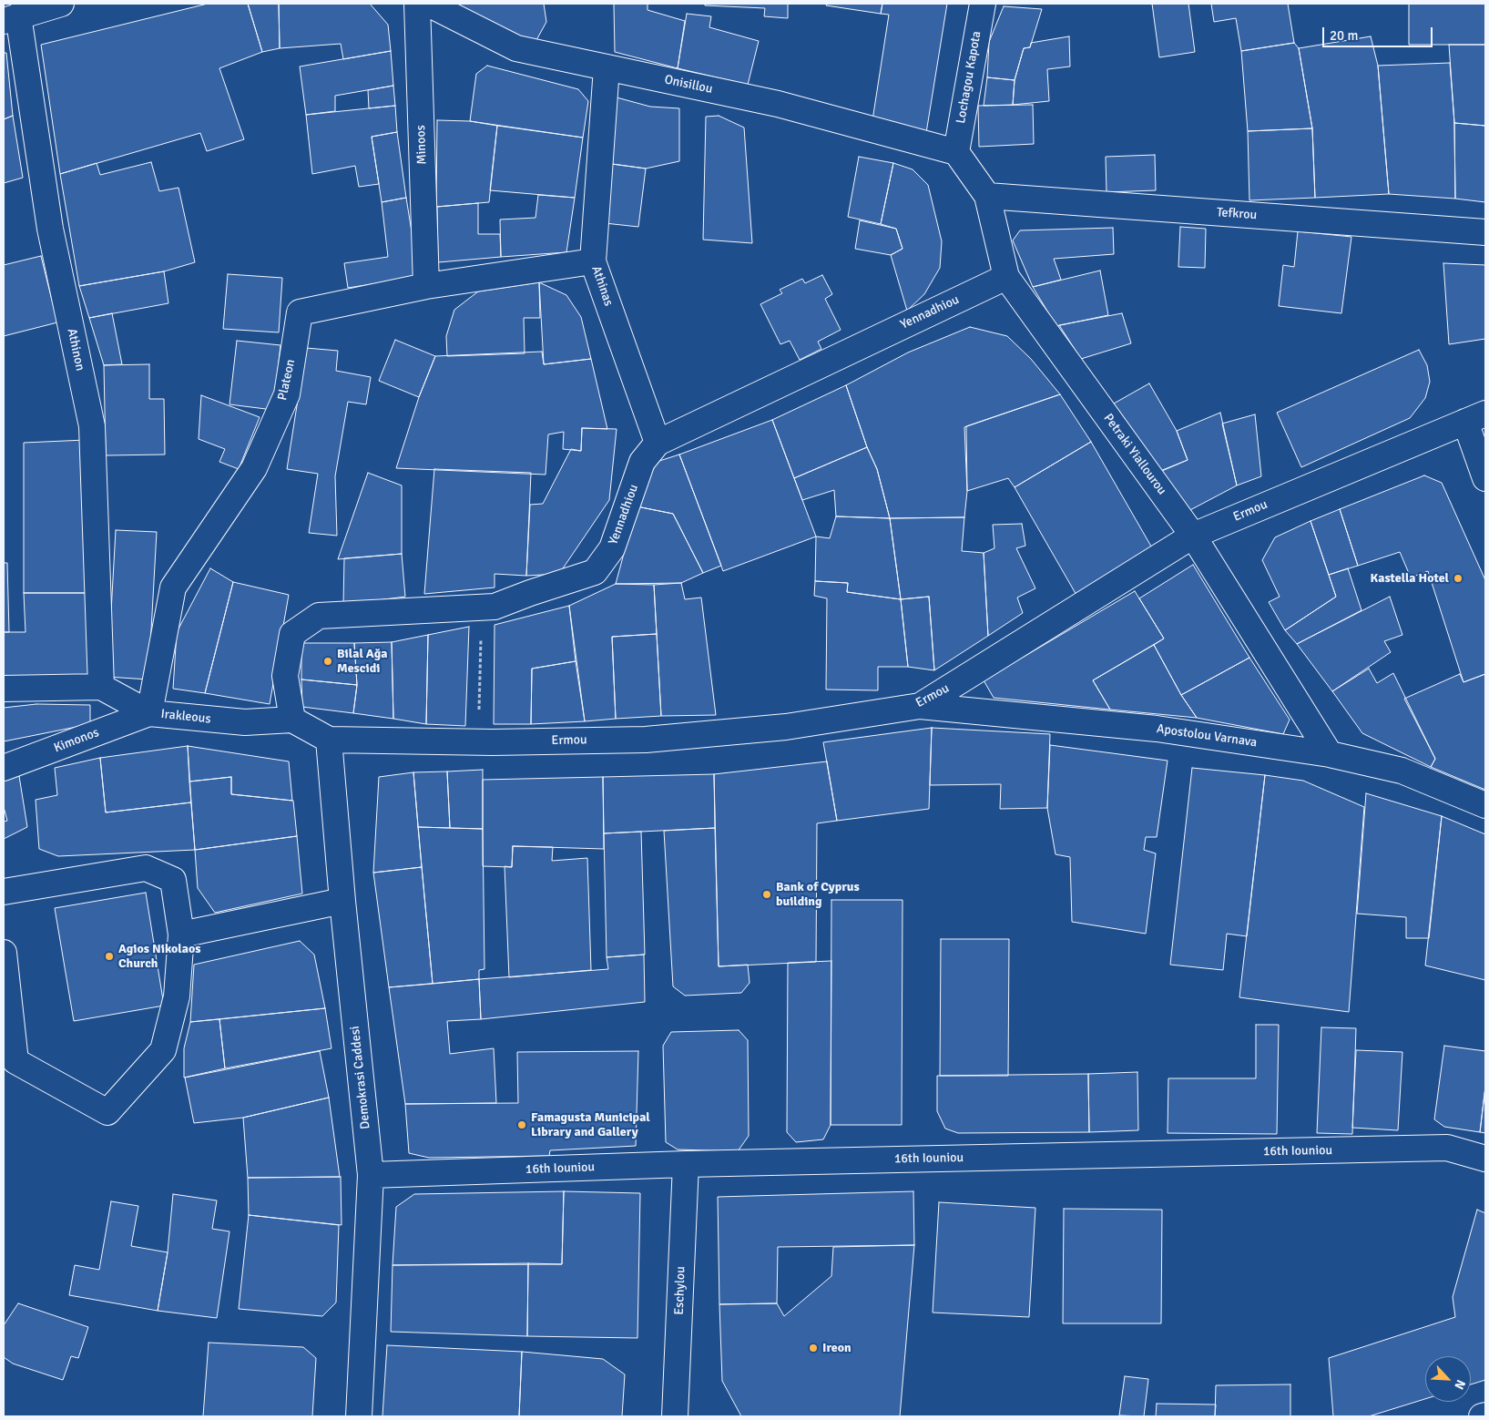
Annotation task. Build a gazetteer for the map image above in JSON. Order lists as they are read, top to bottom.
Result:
{
  "streets": {
    "street": [
      "Lochagou Kapota",
      "Onisillou",
      "Minoos",
      "Tefkrou",
      "Athinas",
      "Yennadhiou",
      "Athinon",
      "Plateon",
      "Petraki Yiallourou",
      "Ermou",
      "Irakleous",
      "Apostolou Varnava",
      "Kimonos",
      "Demokrasi Caddesi",
      "16th Iouniou",
      "Eschylou"
    ]
  },
  "crossings": [
    ["Lochagou Kapota", "Onisillou"],
    ["Lochagou Kapota", "Petraki Yiallourou"],
    ["Onisillou", "Athinas"],
    ["Onisillou", "Petraki Yiallourou"],
    ["Minoos", "Plateon"],
    ["Tefkrou", "Petraki Yiallourou"],
    ["Athinas", "Yennadhiou"],
    ["Athinas", "Plateon"],
    ["Yennadhiou", "Petraki Yiallourou"],
    ["Yennadhiou", "Ermou"],
    ["Yennadhiou", "Irakleous"],
    ["Athinon", "Irakleous"],
    ["Plateon", "Irakleous"],
    ["Plateon", "Kimonos"],
    ["Petraki Yiallourou", "Ermou"],
    ["Petraki Yiallourou", "Apostolou Varnava"],
    ["Ermou", "Irakleous"],
    ["Ermou", "Apostolou Varnava"],
    ["Ermou", "Demokrasi Caddesi"],
    ["Irakleous", "Kimonos"],
    ["Demokrasi Caddesi", "16th Iouniou"],
    ["16th Iouniou", "Eschylou"]
  ],
  "places": [
    "Kastella Hotel",
    "Bilal Ağa Mescidi",
    "Bank of Cyprus building",
    "Agios Nikolaos Church",
    "Famagusta Municipal Library and Gallery",
    "Ireon"
  ],
  "scale_bar": "20 m",
  "north": "bottom right"
}
